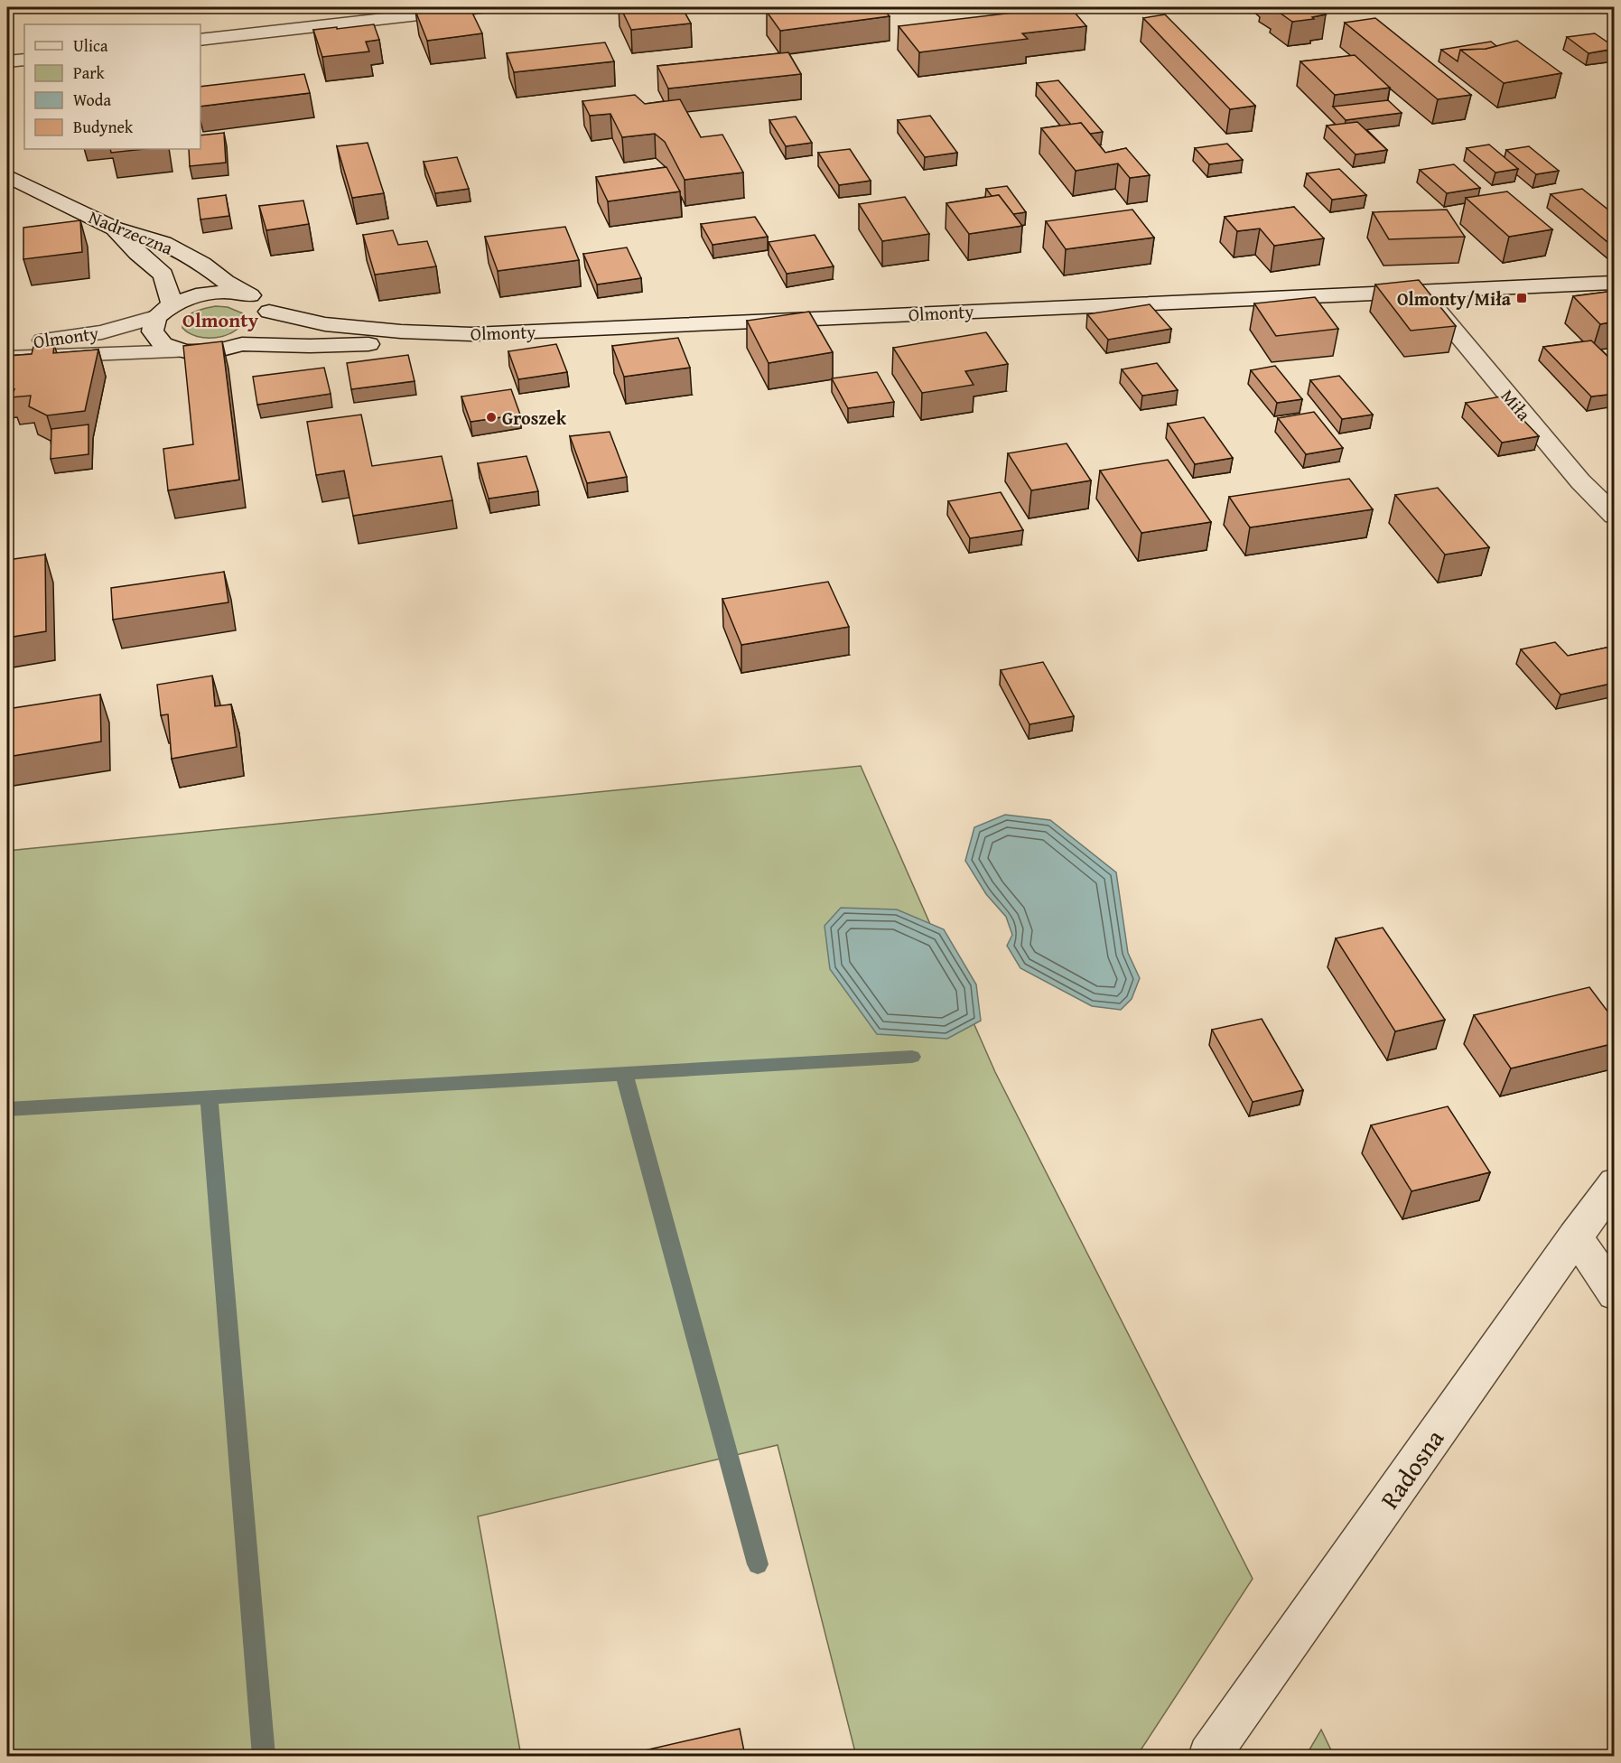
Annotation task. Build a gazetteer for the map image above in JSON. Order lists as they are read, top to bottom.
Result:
{
  "streets": {
    "street": [
      "Nadrzeczna",
      "Olmonty",
      "Miła",
      "Radosna"
    ]
  },
  "crossings": [
    ["Nadrzeczna", "Olmonty"],
    ["Olmonty", "Miła"]
  ],
  "districts": ["Olmonty"],
  "places": {
    "transit": ["Olmonty/Miła"],
    "other": ["Groszek"]
  },
  "legend": [
    "Ulica",
    "Park",
    "Woda",
    "Budynek"
  ]
}
